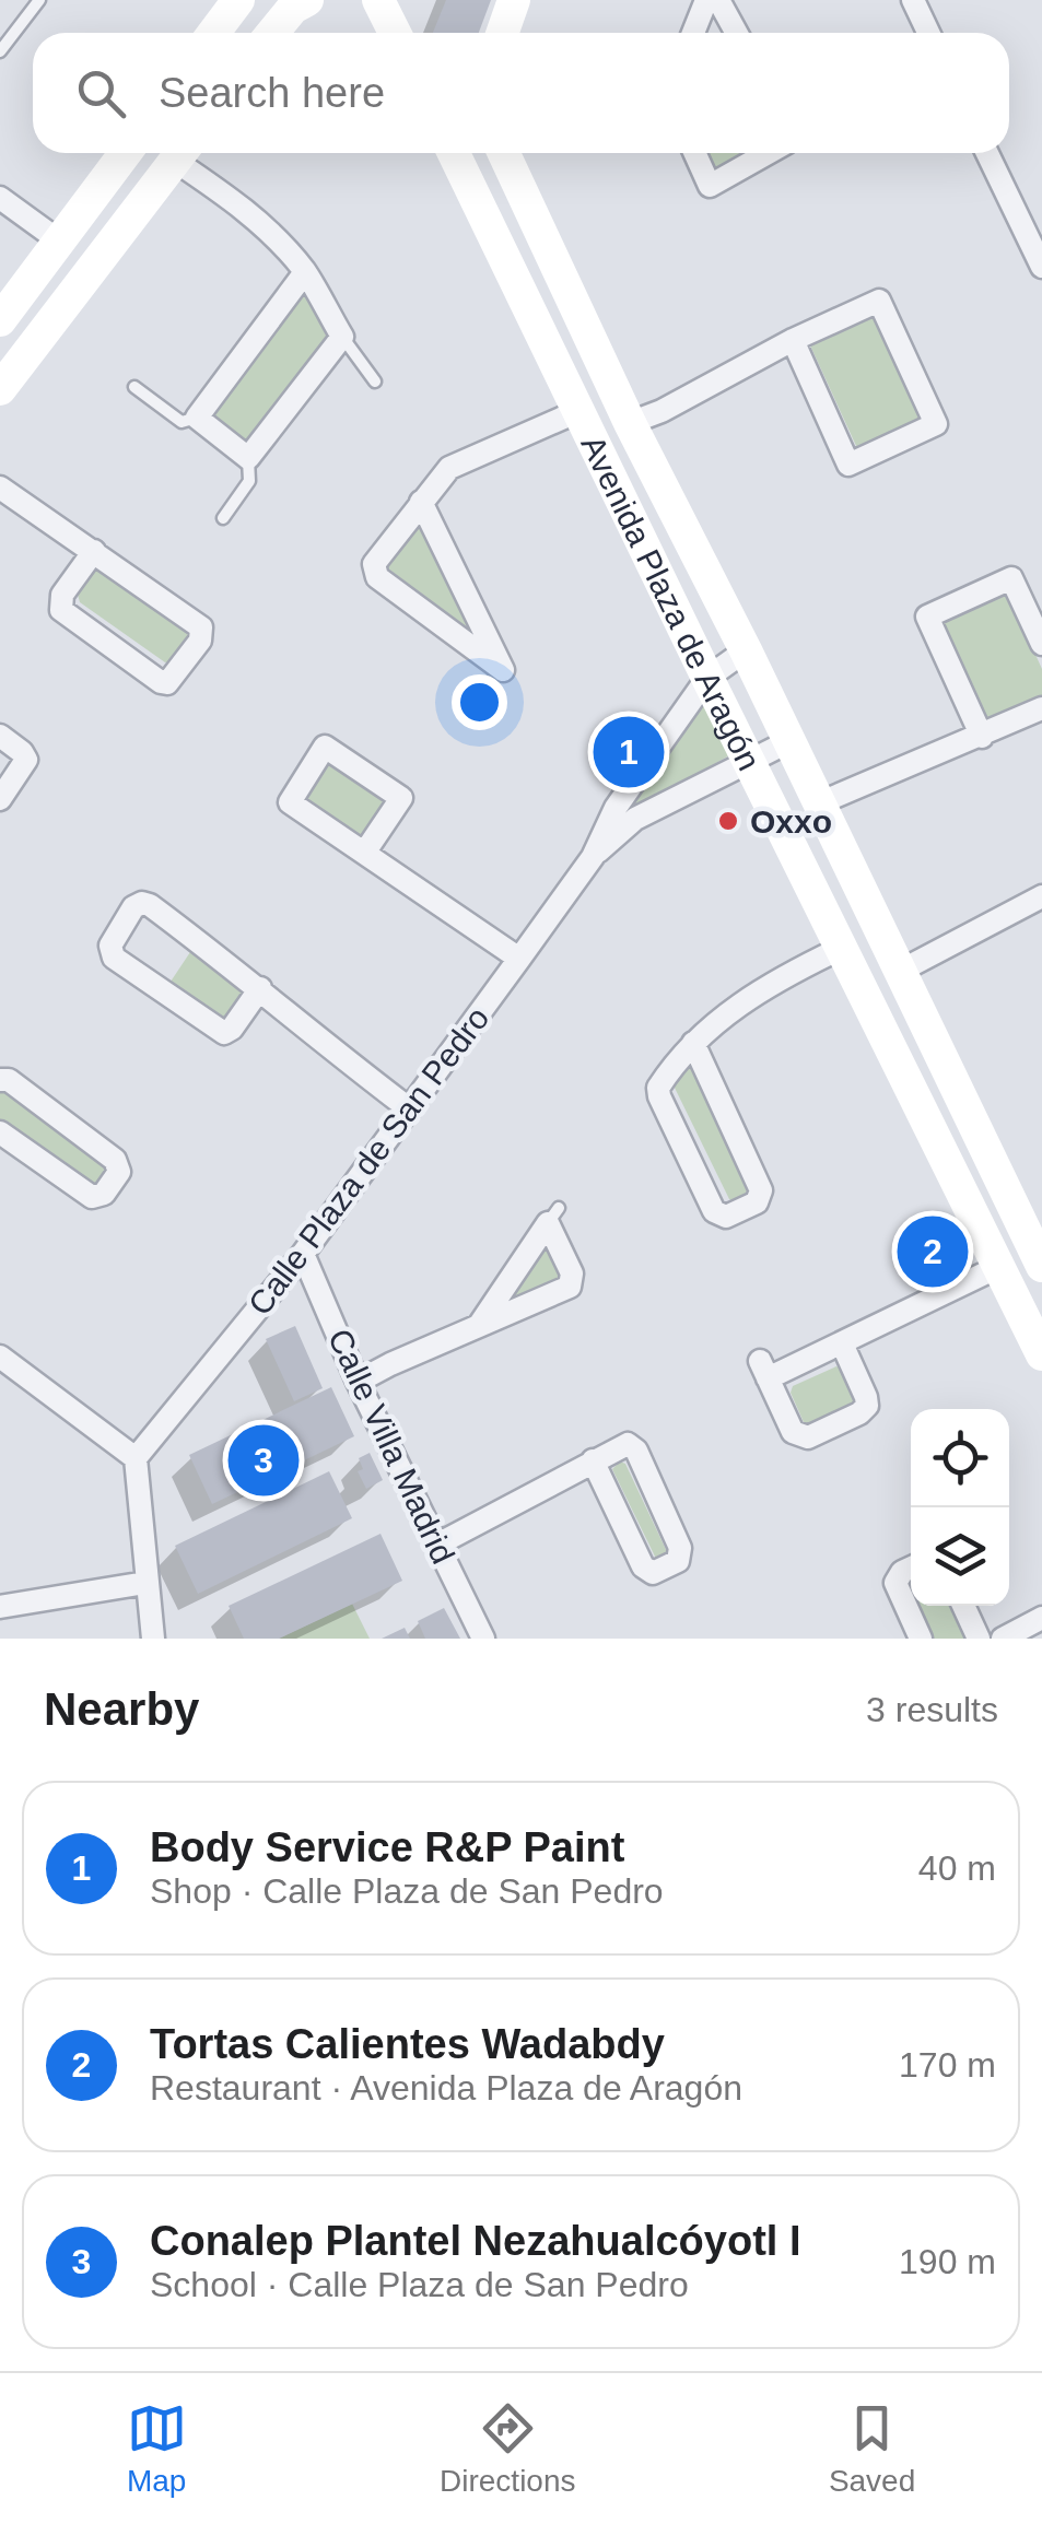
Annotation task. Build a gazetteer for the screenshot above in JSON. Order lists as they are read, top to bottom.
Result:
{
  "streets": {
    "street": ["Avenida Plaza de Aragón", "Calle Plaza de San Pedro", "Calle Villa Madrid"]
  },
  "crossings": [
    ["Avenida Plaza de Aragón", "Calle Plaza de San Pedro"],
    ["Calle Plaza de San Pedro", "Calle Villa Madrid"]
  ],
  "places": ["Oxxo"],
  "page": {
    "search": "Search here",
    "pins": ["1", "2", "3"],
    "heading": ["Nearby", "3 results"],
    "list": [
      {
        "mark": "1",
        "name": "Body Service R&P Paint",
        "note": "Shop · Calle Plaza de San Pedro",
        "value": "40 m"
      },
      {
        "mark": "2",
        "name": "Tortas Calientes Wadabdy",
        "note": "Restaurant · Avenida Plaza de Aragón",
        "value": "170 m"
      },
      {
        "mark": "3",
        "name": "Conalep Plantel Nezahualcóyotl I",
        "note": "School · Calle Plaza de San Pedro",
        "value": "190 m"
      }
    ],
    "nav": ["Map", "Directions", "Saved"]
  }
}
